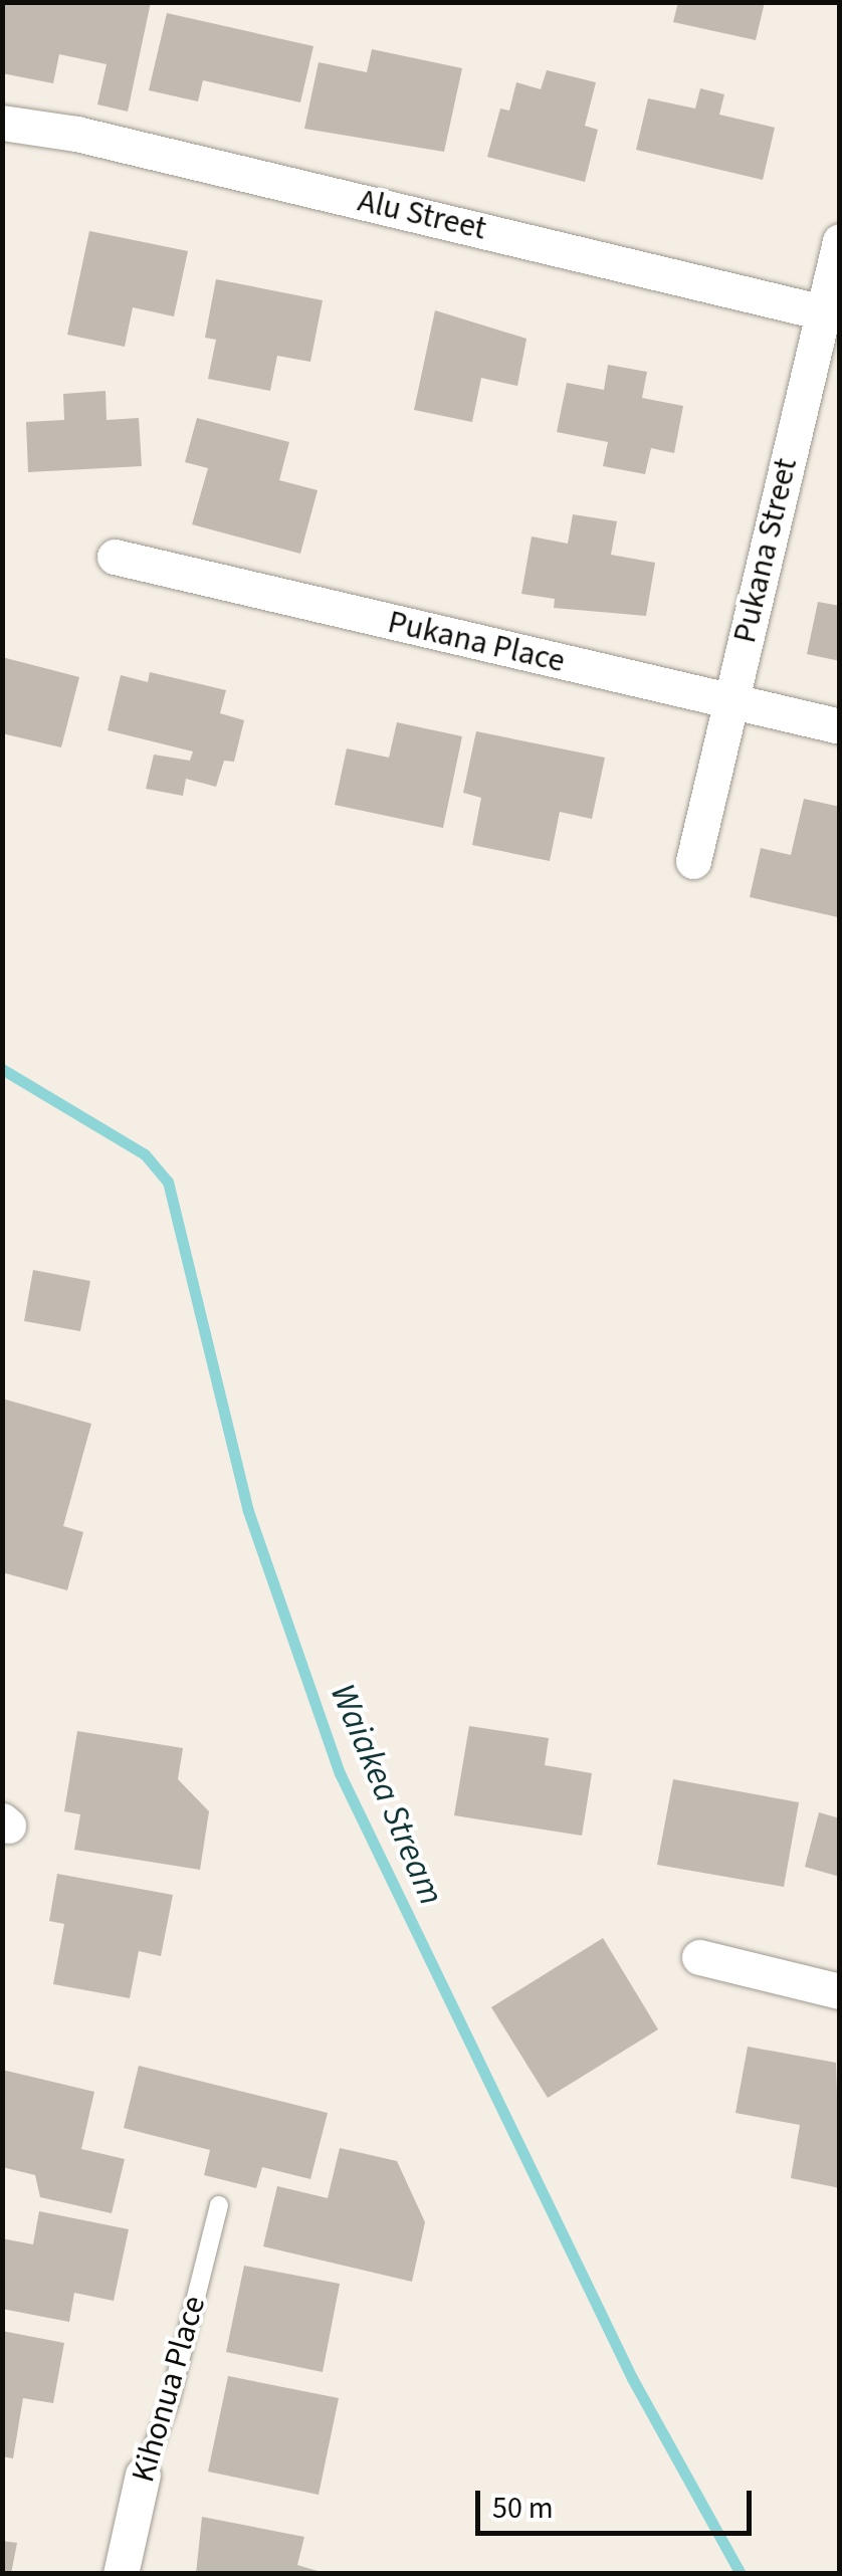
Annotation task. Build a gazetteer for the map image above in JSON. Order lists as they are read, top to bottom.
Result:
{
  "streets": {
    "street": [
      "Alu Street",
      "Pukana Street",
      "Pukana Place",
      "Kihonua Place"
    ]
  },
  "crossings": [
    ["Alu Street", "Pukana Street"],
    ["Pukana Street", "Pukana Place"]
  ],
  "water": ["Waiakea Stream"],
  "scale_bar": "50 m"
}
